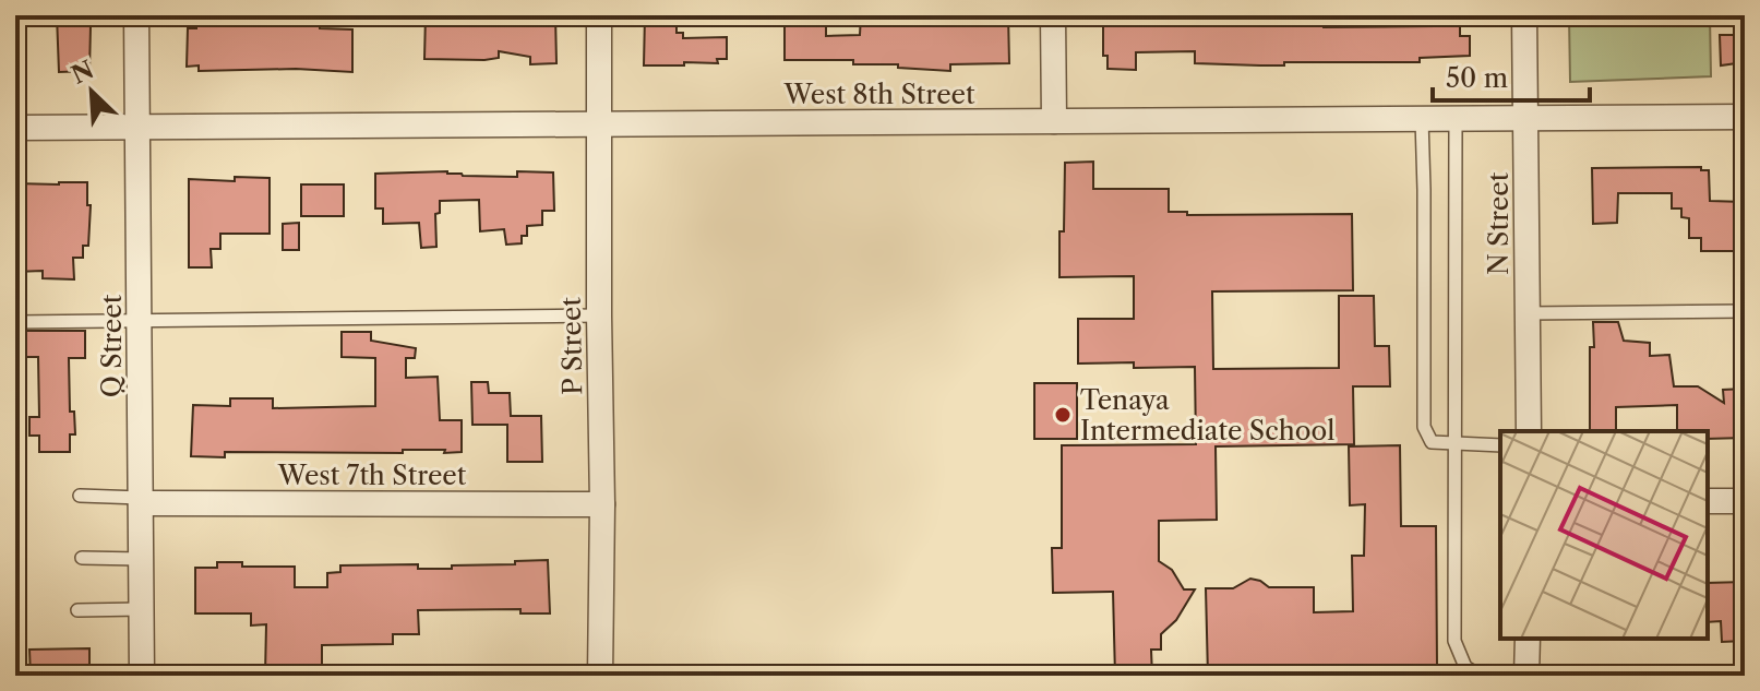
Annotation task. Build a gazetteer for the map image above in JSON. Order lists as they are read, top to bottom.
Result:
{
  "streets": {
    "street": [
      "West 8th Street",
      "N Street",
      "Q Street",
      "P Street",
      "West 7th Street"
    ]
  },
  "crossings": [
    ["West 8th Street", "N Street"],
    ["West 8th Street", "Q Street"],
    ["West 8th Street", "P Street"],
    ["Q Street", "West 7th Street"],
    ["P Street", "West 7th Street"]
  ],
  "places": ["Tenaya Intermediate School"],
  "scale_bar": "50 m",
  "north": "top left"
}
